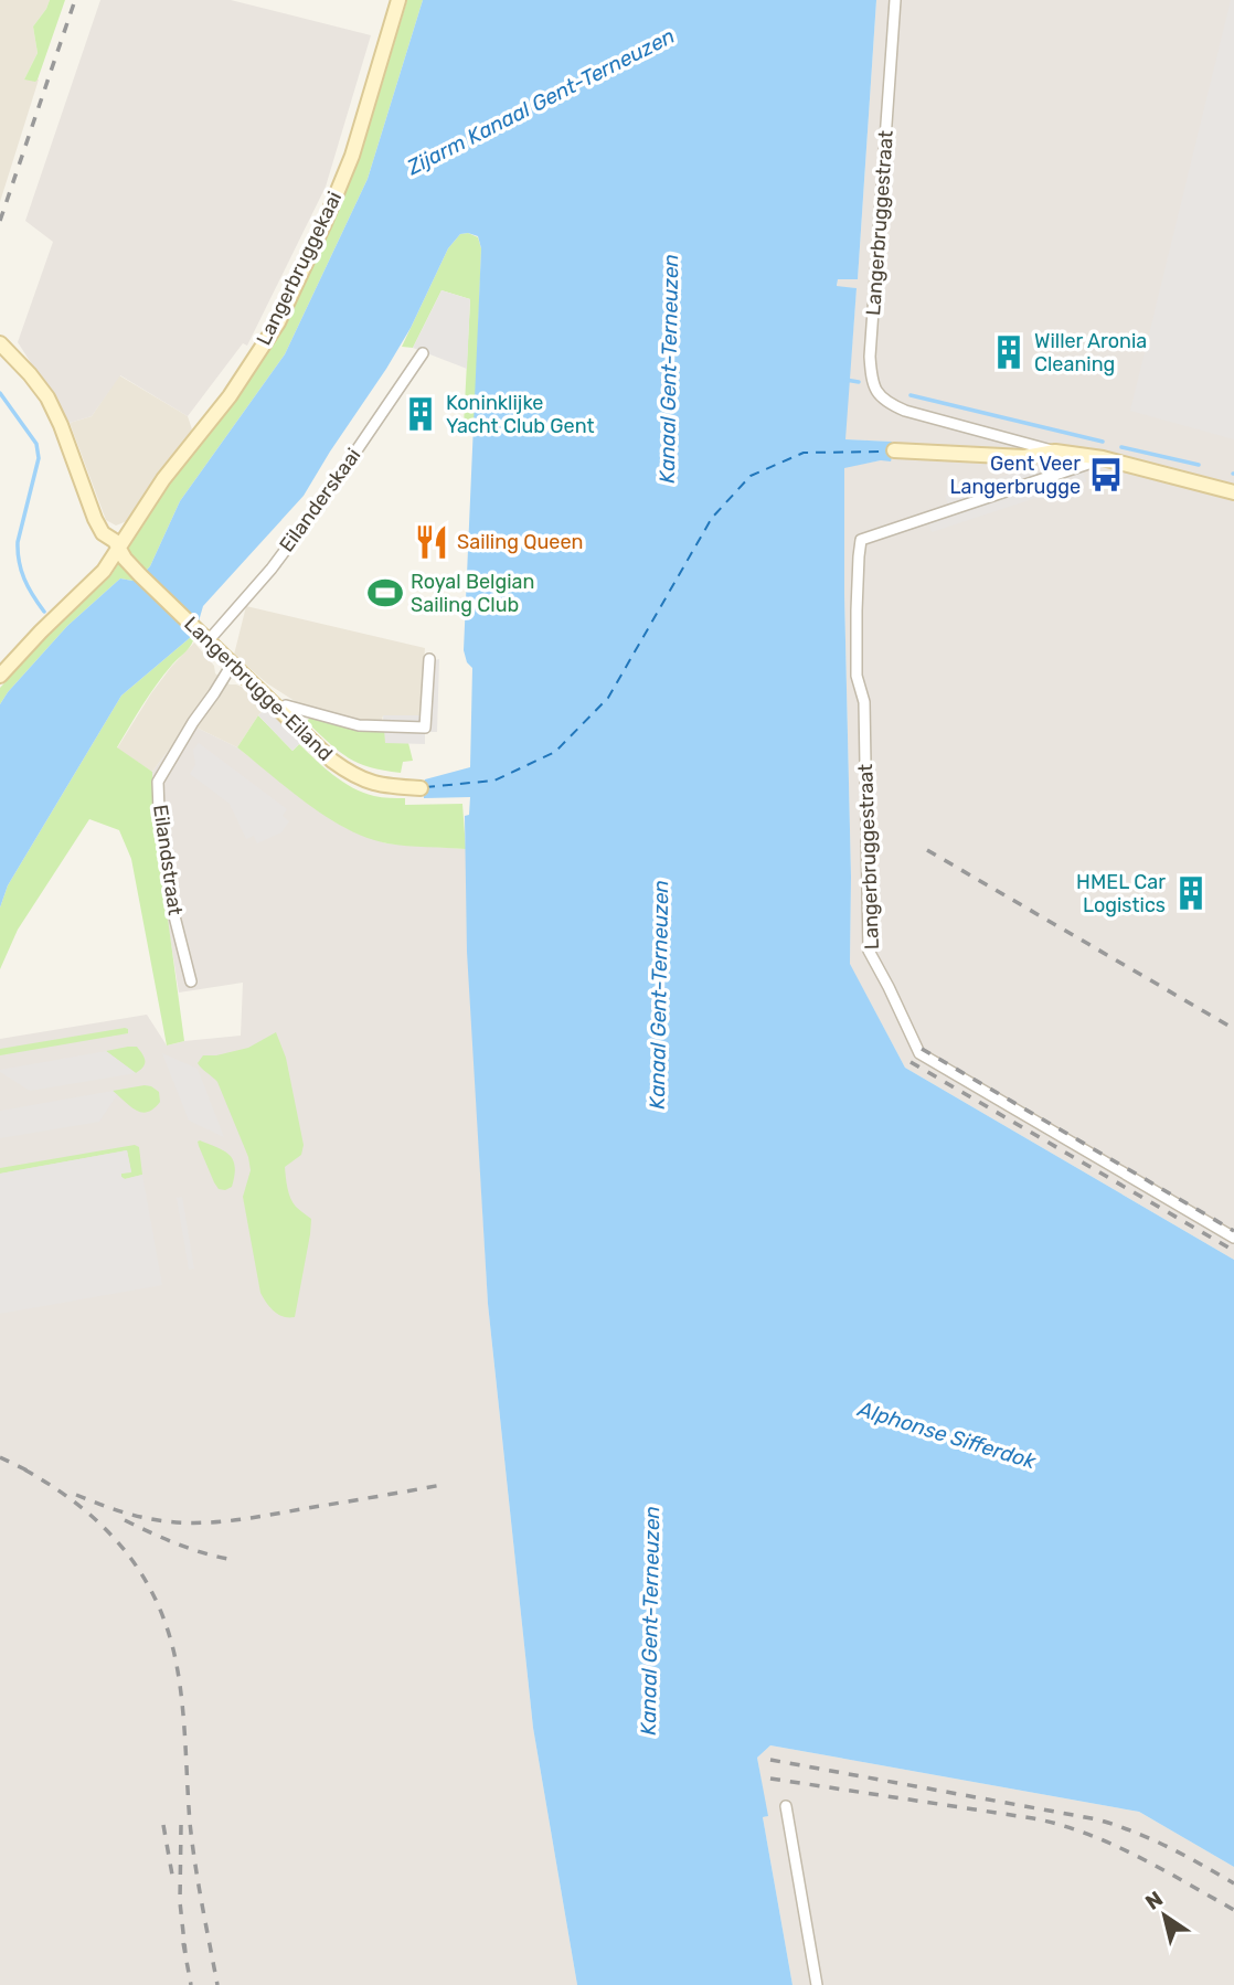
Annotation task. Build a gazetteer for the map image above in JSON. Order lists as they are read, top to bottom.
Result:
{
  "streets": {
    "main road": ["Langerbruggestraat", "Langerbruggekaai", "Langerbrugge-Eiland"],
    "street": ["Eilanderskaai", "Eilandstraat"]
  },
  "crossings": [
    ["Langerbruggekaai", "Langerbrugge-Eiland"],
    ["Eilanderskaai", "Langerbrugge-Eiland"],
    ["Langerbrugge-Eiland", "Eilandstraat"]
  ],
  "water": ["Zijarm Kanaal Gent-Terneuzen", "Kanaal Gent-Terneuzen", "Alphonse Sifferdok"],
  "places": {
    "building": ["Willer Aronia Cleaning", "Koninklijke Yacht Club Gent", "HMEL Car Logistics"],
    "bus stop": ["Gent Veer Langerbrugge"],
    "restaurant": ["Sailing Queen"],
    "sports": ["Royal Belgian Sailing Club"]
  },
  "north": "top left"
}
